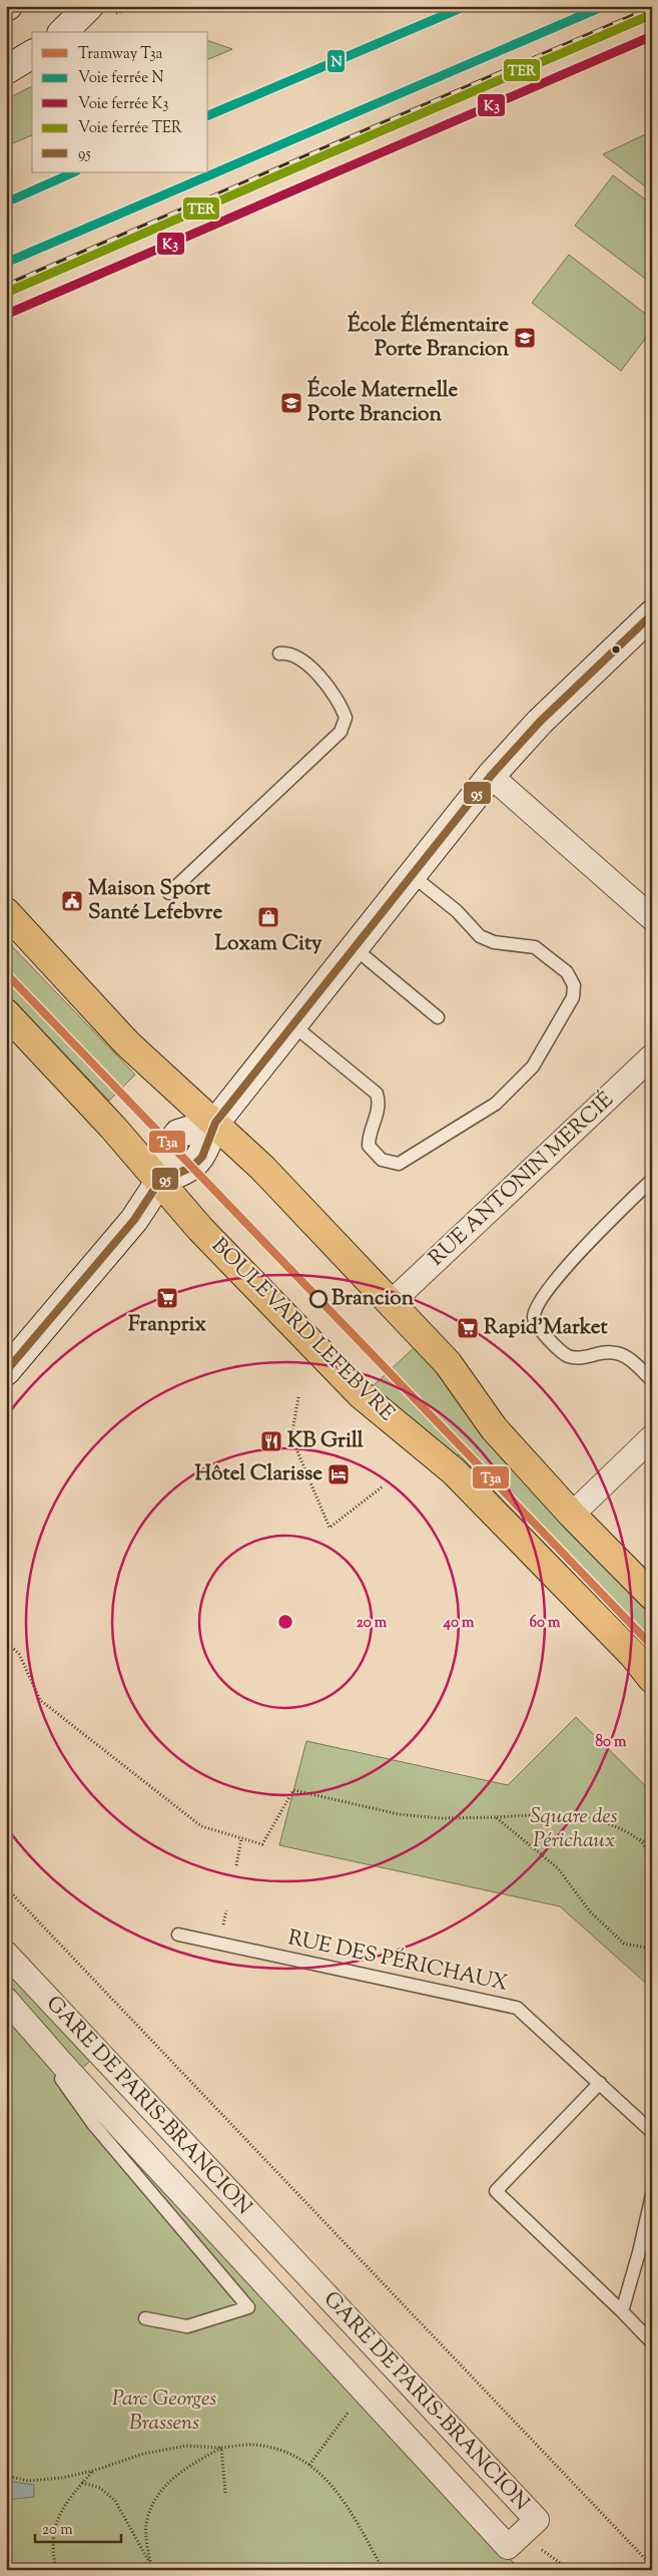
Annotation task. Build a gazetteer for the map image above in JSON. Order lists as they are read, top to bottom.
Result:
{
  "streets": {
    "main road": ["BOULEVARD LEFEBVRE"],
    "street": ["RUE ANTONIN MERCIÉ", "GARE DE PARIS-BRANCION"],
    "lane": ["RUE DES PÉRICHAUX"]
  },
  "parks": ["Square des Périchaux", "Parc Georges Brassens"],
  "places": {
    "school or university": ["École Élémentaire Porte Brancion", "École Maternelle Porte Brancion"],
    "public building": ["Maison Sport Santé Lefebvre"],
    "shop": ["Loxam City"],
    "supermarket": ["Franprix", "Rapid'Market"],
    "other": ["Brancion"],
    "restaurant": ["KB Grill"],
    "hotel": ["Hôtel Clarisse"]
  },
  "lines": [
    "rail line N",
    "rail line TER",
    "rail line K3",
    "transit line 95",
    "tram line T3a"
  ],
  "legend": [
    "Tramway T3a",
    "Voie ferrée N",
    "Voie ferrée K3",
    "Voie ferrée TER",
    "95"
  ],
  "scale_bar": "20 m",
  "rings": [
    "20 m",
    "40 m",
    "60 m",
    "80 m"
  ]
}
